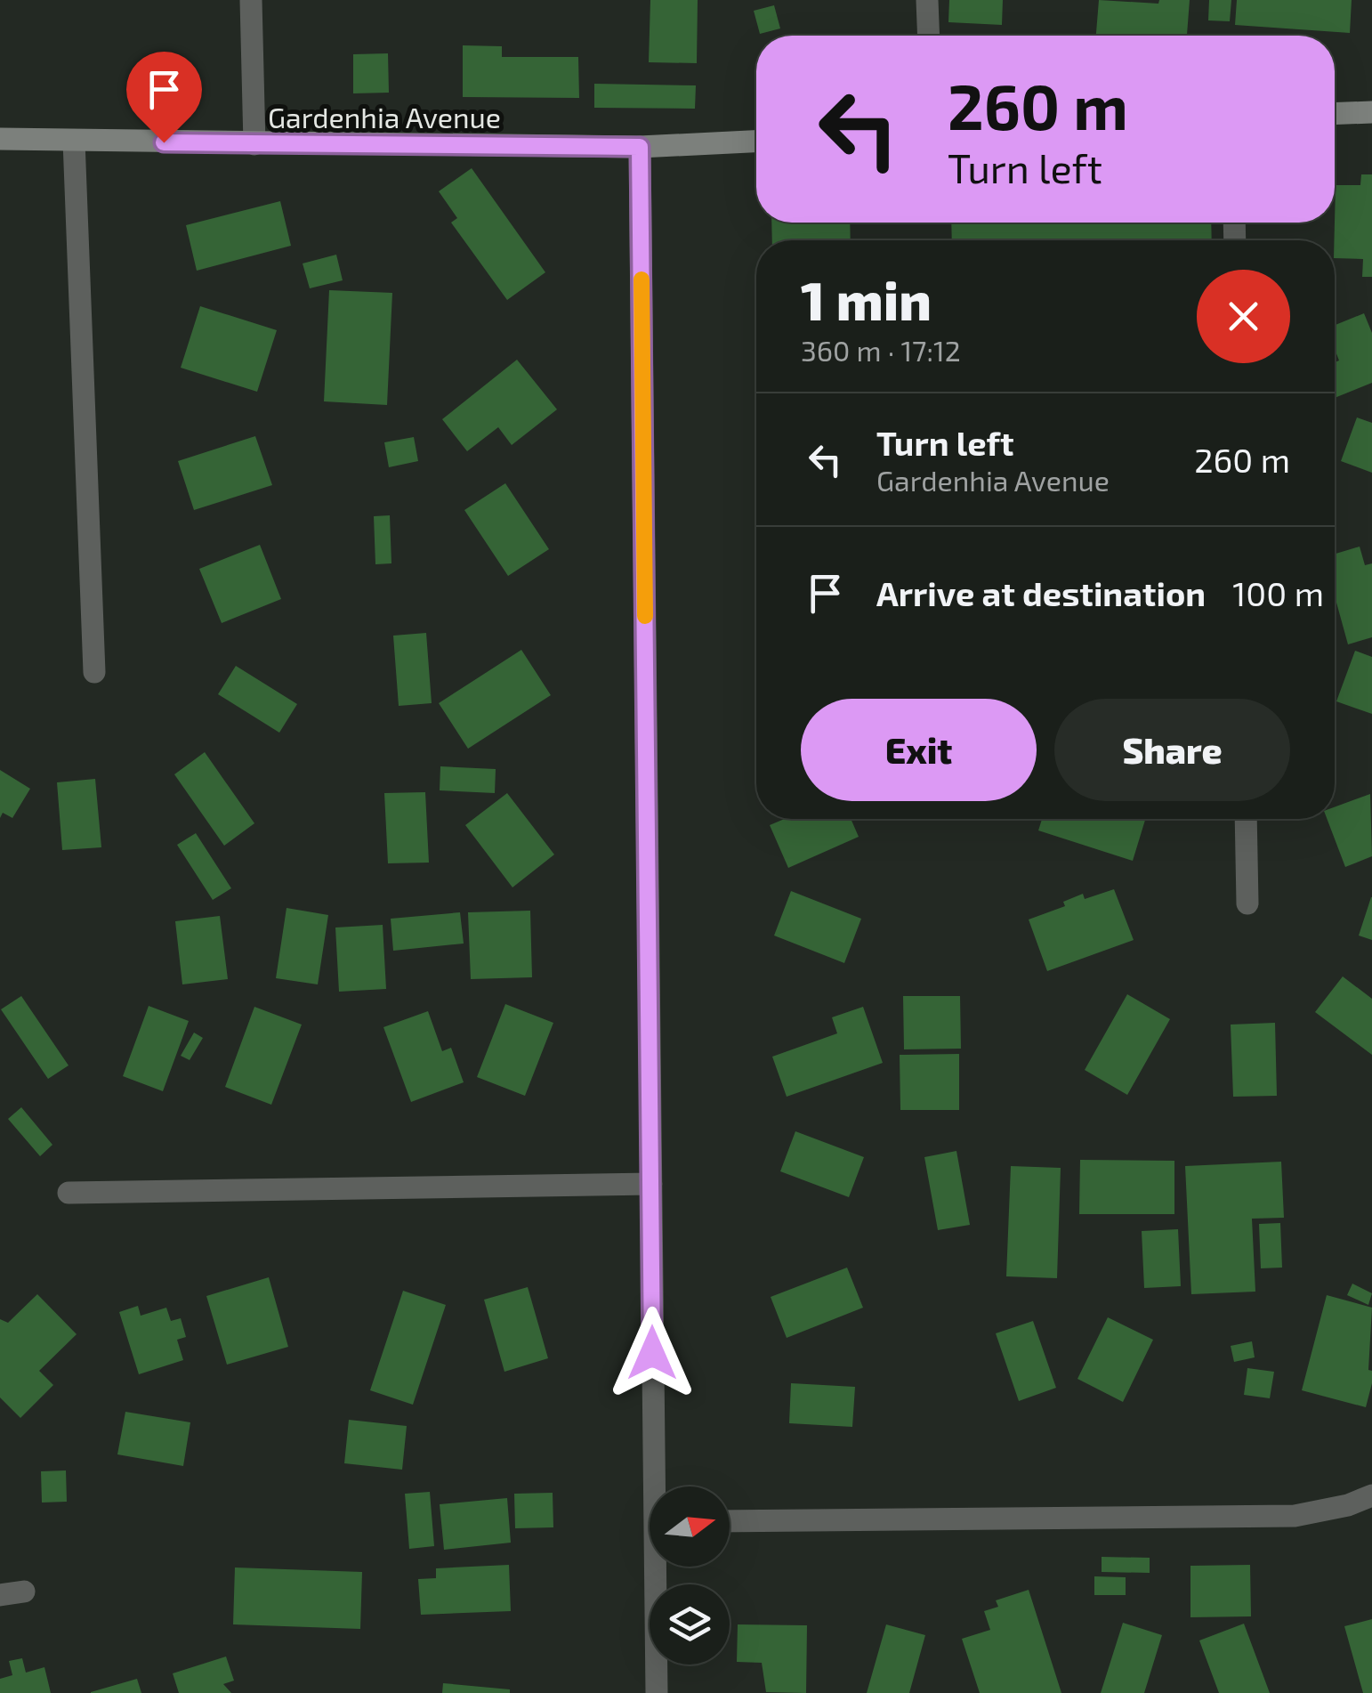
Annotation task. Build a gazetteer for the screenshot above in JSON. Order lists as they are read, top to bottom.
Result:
{
  "streets": {
    "main road": ["Gardenhia Avenue"]
  },
  "north": "right",
  "page": {
    "turn": ["260 m", "Turn left"],
    "heading": ["1 min", "360 m · 17:12"],
    "list": [
      {
        "name": "Turn left",
        "note": "Gardenhia Avenue",
        "value": "260 m"
      },
      {
        "name": "Arrive at destination",
        "value": "100 m"
      }
    ],
    "buttons": ["Exit", "Share"]
  }
}
